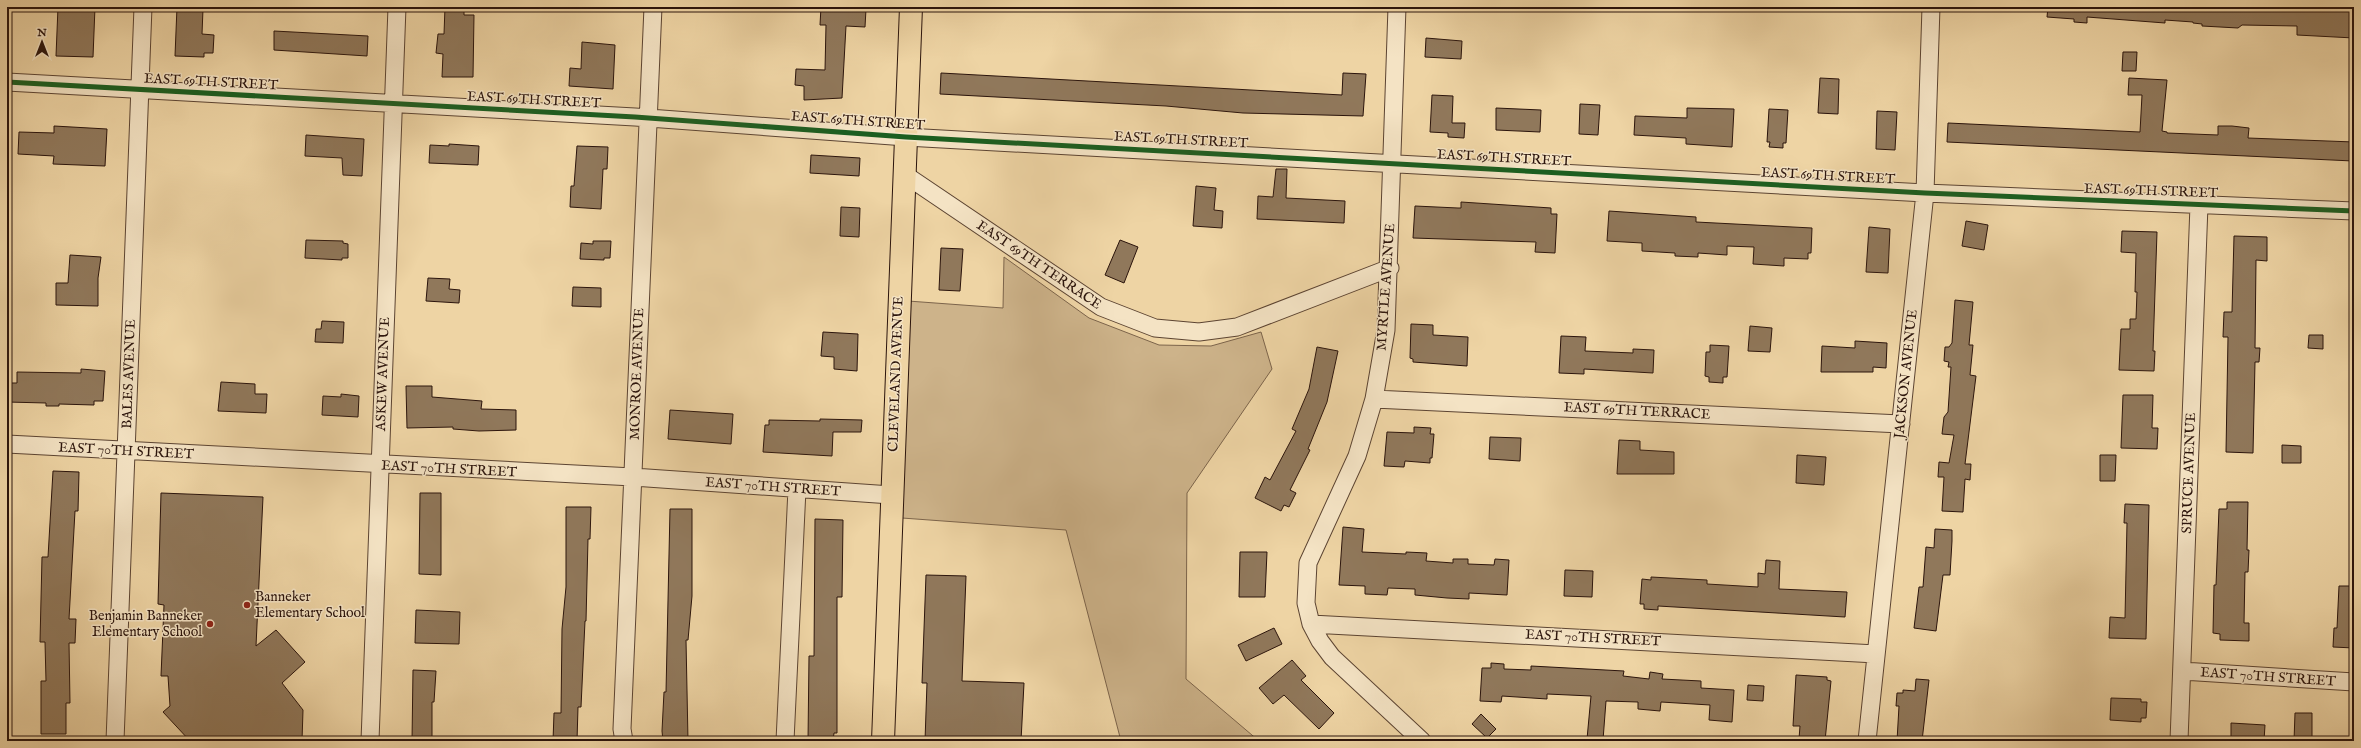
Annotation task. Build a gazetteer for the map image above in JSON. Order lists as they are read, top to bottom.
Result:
{
  "streets": {
    "main road": ["CLEVELAND AVENUE"],
    "street": [
      "EAST 69TH STREET",
      "EAST 69TH TERRACE",
      "MYRTLE AVENUE",
      "BALES AVENUE",
      "ASKEW AVENUE",
      "MONROE AVENUE",
      "JACKSON AVENUE",
      "EAST 70TH STREET",
      "SPRUCE AVENUE"
    ]
  },
  "crossings": [
    ["EAST 69TH STREET", "MYRTLE AVENUE"],
    ["EAST 69TH STREET", "BALES AVENUE"],
    ["EAST 69TH STREET", "ASKEW AVENUE"],
    ["EAST 69TH STREET", "MONROE AVENUE"],
    ["EAST 69TH STREET", "CLEVELAND AVENUE"],
    ["EAST 69TH STREET", "JACKSON AVENUE"],
    ["EAST 69TH STREET", "SPRUCE AVENUE"],
    ["EAST 69TH TERRACE", "MYRTLE AVENUE"],
    ["EAST 69TH TERRACE", "CLEVELAND AVENUE"],
    ["EAST 69TH TERRACE", "JACKSON AVENUE"],
    ["MYRTLE AVENUE", "EAST 70TH STREET"],
    ["BALES AVENUE", "EAST 70TH STREET"],
    ["ASKEW AVENUE", "EAST 70TH STREET"],
    ["MONROE AVENUE", "EAST 70TH STREET"],
    ["CLEVELAND AVENUE", "EAST 70TH STREET"],
    ["JACKSON AVENUE", "EAST 70TH STREET"],
    ["EAST 70TH STREET", "SPRUCE AVENUE"]
  ],
  "places": ["Banneker Elementary School", "Benjamin Banneker Elementary School"],
  "north": "top"
}
